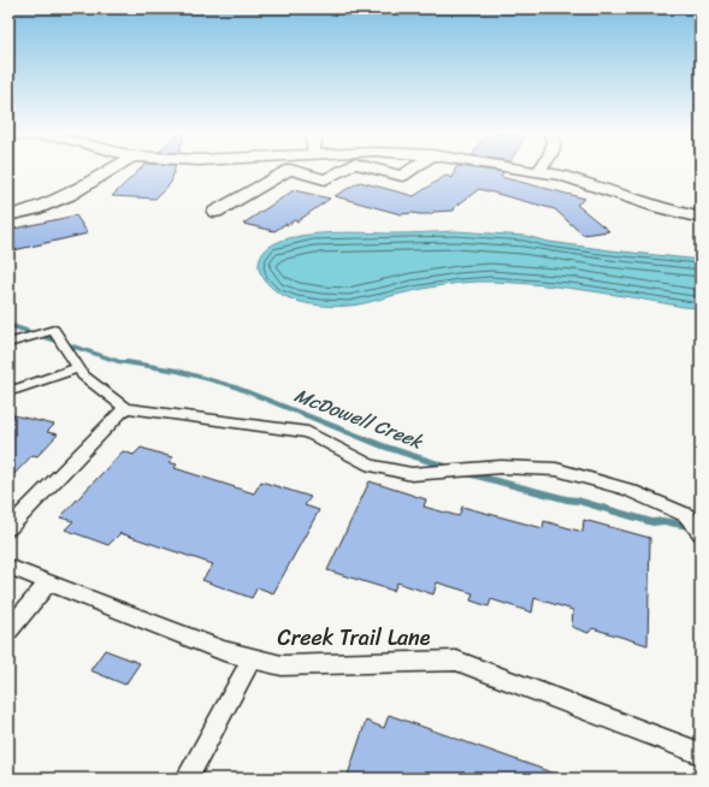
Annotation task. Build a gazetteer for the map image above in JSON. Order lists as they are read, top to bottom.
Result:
{
  "streets": {
    "lane": ["Creek Trail Lane"]
  },
  "water": ["McDowell Creek"]
}
